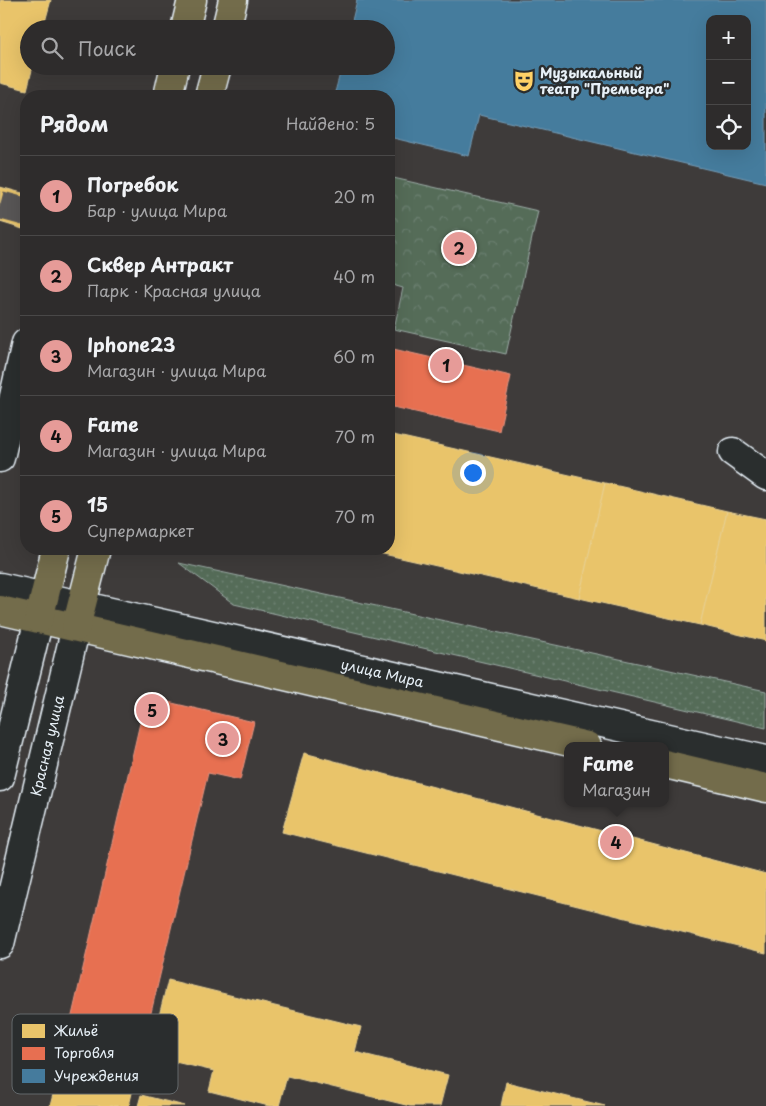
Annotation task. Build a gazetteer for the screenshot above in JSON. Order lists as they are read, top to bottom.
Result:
{
  "streets": {
    "main road": ["улица Мира", "Красная улица"]
  },
  "crossings": [
    ["улица Мира", "Красная улица"]
  ],
  "places": {
    "theatre": ["Музыкальный театр \"Премьера\""]
  },
  "legend": ["Жильё", "Торговля", "Учреждения"],
  "page": {
    "map_buttons": ["+", "−"],
    "search": "Поиск",
    "heading": ["Рядом", "Найдено: 5"],
    "list": [
      {
        "mark": "1",
        "name": "Погребок",
        "note": "Бар · улица Мира",
        "value": "20 m"
      },
      {
        "mark": "2",
        "name": "Сквер Антракт",
        "note": "Парк · Красная улица",
        "value": "40 m"
      },
      {
        "mark": "3",
        "name": "Iphone23",
        "note": "Магазин · улица Мира",
        "value": "60 m"
      },
      {
        "mark": "4",
        "name": "Fame",
        "note": "Магазин · улица Мира",
        "value": "70 m"
      },
      {
        "mark": "5",
        "name": "15",
        "note": "Супермаркет",
        "value": "70 m"
      }
    ],
    "pins": [
      "2",
      "1",
      "5",
      "3",
      "4"
    ],
    "popup": ["Fame", "Магазин"]
  }
}
